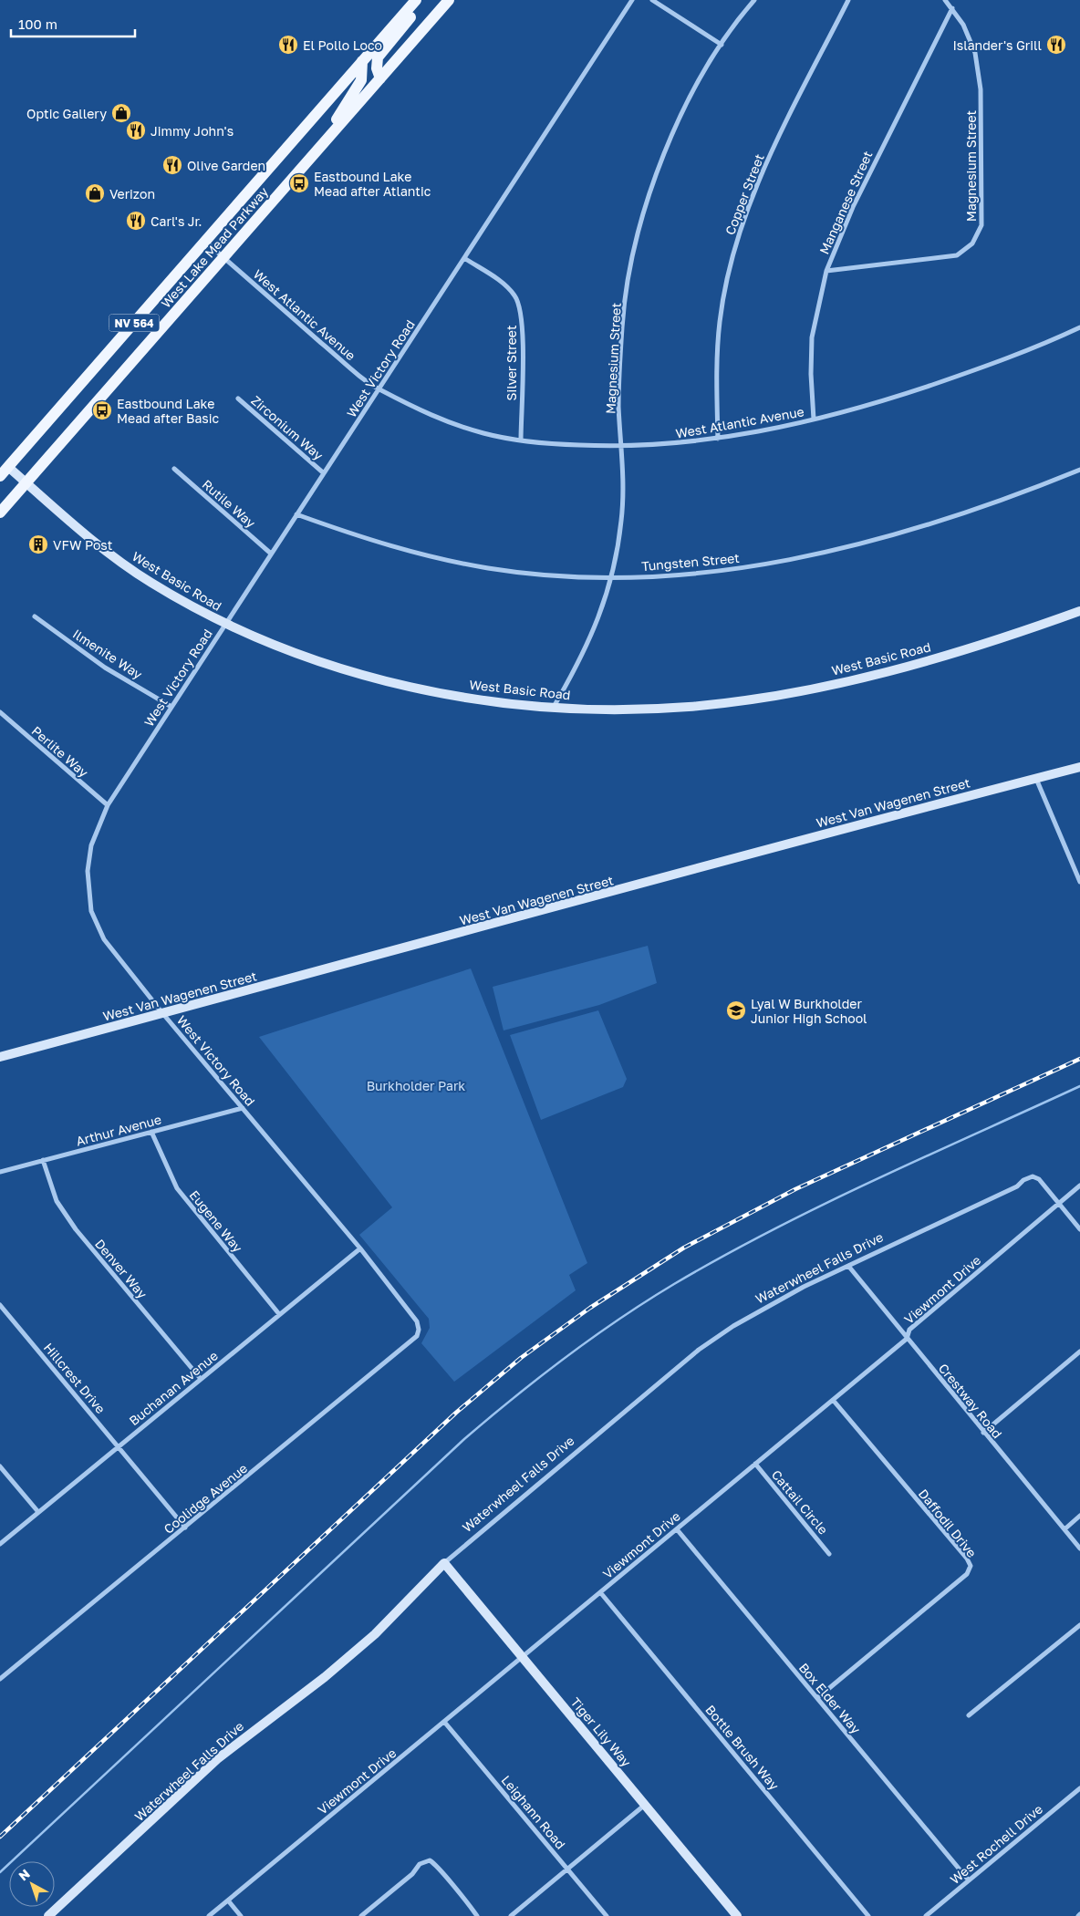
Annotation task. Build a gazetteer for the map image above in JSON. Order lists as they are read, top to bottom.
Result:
{
  "streets": {
    "main road": ["West Lake Mead Parkway", "NV 564"],
    "street": [
      "Magnesium Street",
      "Copper Street",
      "Manganese Street",
      "West Atlantic Avenue",
      "Silver Street",
      "West Victory Road",
      "Zirconium Way",
      "Rutile Way",
      "Tungsten Street",
      "West Basic Road",
      "Ilmenite Way",
      "Perlite Way",
      "West Van Wagenen Street",
      "Arthur Avenue",
      "Eugene Way",
      "Waterwheel Falls Drive",
      "Denver Way",
      "Viewmont Drive",
      "Hillcrest Drive",
      "Buchanan Avenue",
      "Crestway Road",
      "Coolidge Avenue",
      "Cattail Circle",
      "Daffodil Drive",
      "Box Elder Way",
      "Tiger Lily Way",
      "Bottle Brush Way",
      "Leighann Road",
      "West Rochell Drive"
    ]
  },
  "crossings": [
    ["Magnesium Street", "Manganese Street"],
    ["Magnesium Street", "West Atlantic Avenue"],
    ["Magnesium Street", "Tungsten Street"],
    ["Magnesium Street", "West Basic Road"],
    ["Copper Street", "West Atlantic Avenue"],
    ["Manganese Street", "West Atlantic Avenue"],
    ["West Lake Mead Parkway", "West Atlantic Avenue"],
    ["West Lake Mead Parkway", "West Basic Road"],
    ["West Atlantic Avenue", "Silver Street"],
    ["West Atlantic Avenue", "West Victory Road"],
    ["Silver Street", "West Victory Road"],
    ["West Victory Road", "Zirconium Way"],
    ["West Victory Road", "Rutile Way"],
    ["West Victory Road", "Tungsten Street"],
    ["West Victory Road", "West Basic Road"],
    ["West Victory Road", "Ilmenite Way"],
    ["West Victory Road", "Perlite Way"],
    ["West Victory Road", "West Van Wagenen Street"],
    ["West Victory Road", "Arthur Avenue"],
    ["West Victory Road", "Buchanan Avenue"],
    ["West Victory Road", "Coolidge Avenue"],
    ["Arthur Avenue", "Eugene Way"],
    ["Arthur Avenue", "Denver Way"],
    ["Eugene Way", "Buchanan Avenue"],
    ["Waterwheel Falls Drive", "Viewmont Drive"],
    ["Waterwheel Falls Drive", "Crestway Road"],
    ["Waterwheel Falls Drive", "Tiger Lily Way"],
    ["Denver Way", "Buchanan Avenue"],
    ["Viewmont Drive", "Crestway Road"],
    ["Viewmont Drive", "Cattail Circle"],
    ["Viewmont Drive", "Daffodil Drive"],
    ["Viewmont Drive", "Box Elder Way"],
    ["Viewmont Drive", "Tiger Lily Way"],
    ["Viewmont Drive", "Bottle Brush Way"],
    ["Viewmont Drive", "Leighann Road"],
    ["Hillcrest Drive", "Buchanan Avenue"],
    ["Hillcrest Drive", "Coolidge Avenue"],
    ["Daffodil Drive", "Box Elder Way"],
    ["Box Elder Way", "West Rochell Drive"]
  ],
  "parks": ["Burkholder Park"],
  "places": {
    "restaurant": [
      "El Pollo Loco",
      "Islander's Grill",
      "Jimmy John's",
      "Olive Garden",
      "Carl's Jr."
    ],
    "shop": ["Optic Gallery", "Verizon"],
    "bus stop": ["Eastbound Lake Mead after Atlantic", "Eastbound Lake Mead after Basic"],
    "building": ["VFW Post"],
    "school or university": ["Lyal W Burkholder Junior High School"]
  },
  "scale_bar": "100 m",
  "north": "top left"
}
